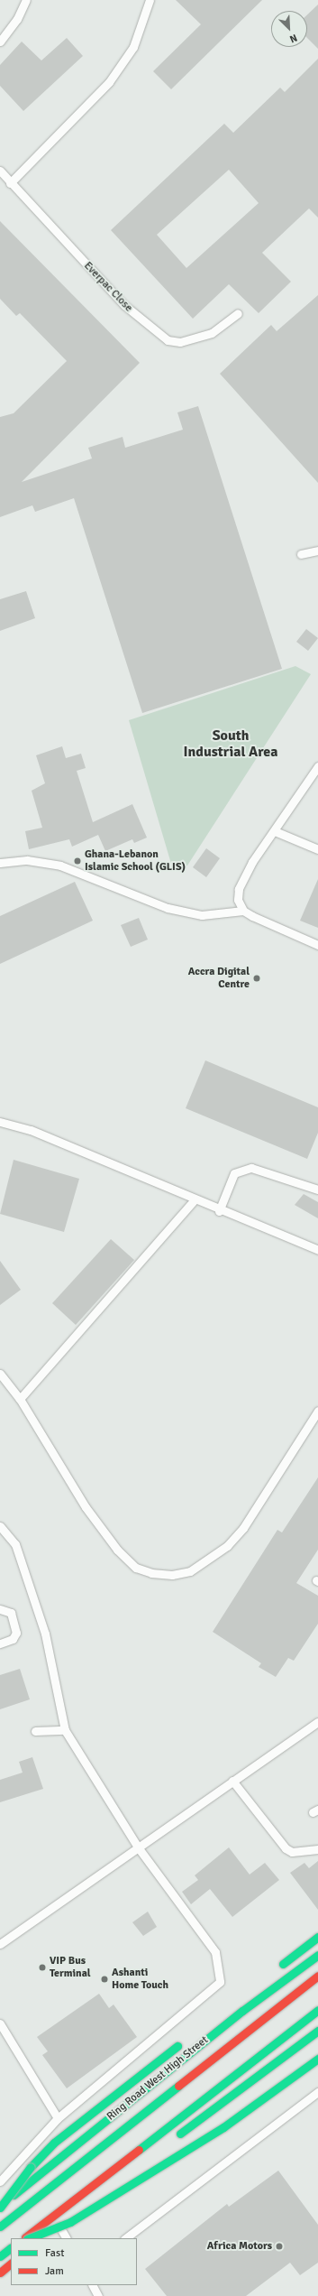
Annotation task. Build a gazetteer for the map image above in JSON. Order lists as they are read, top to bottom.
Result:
{
  "streets": {
    "main road": ["Ring Road West High Street"],
    "lane": ["Everpac Close"]
  },
  "districts": ["South Industrial Area"],
  "places": [
    "Ghana-Lebanon Islamic School (GLIS)",
    "Accra Digital Centre",
    "VIP Bus Terminal",
    "Ashanti Home Touch",
    "Africa Motors"
  ],
  "legend": ["Fast", "Jam"],
  "north": "bottom right"
}
